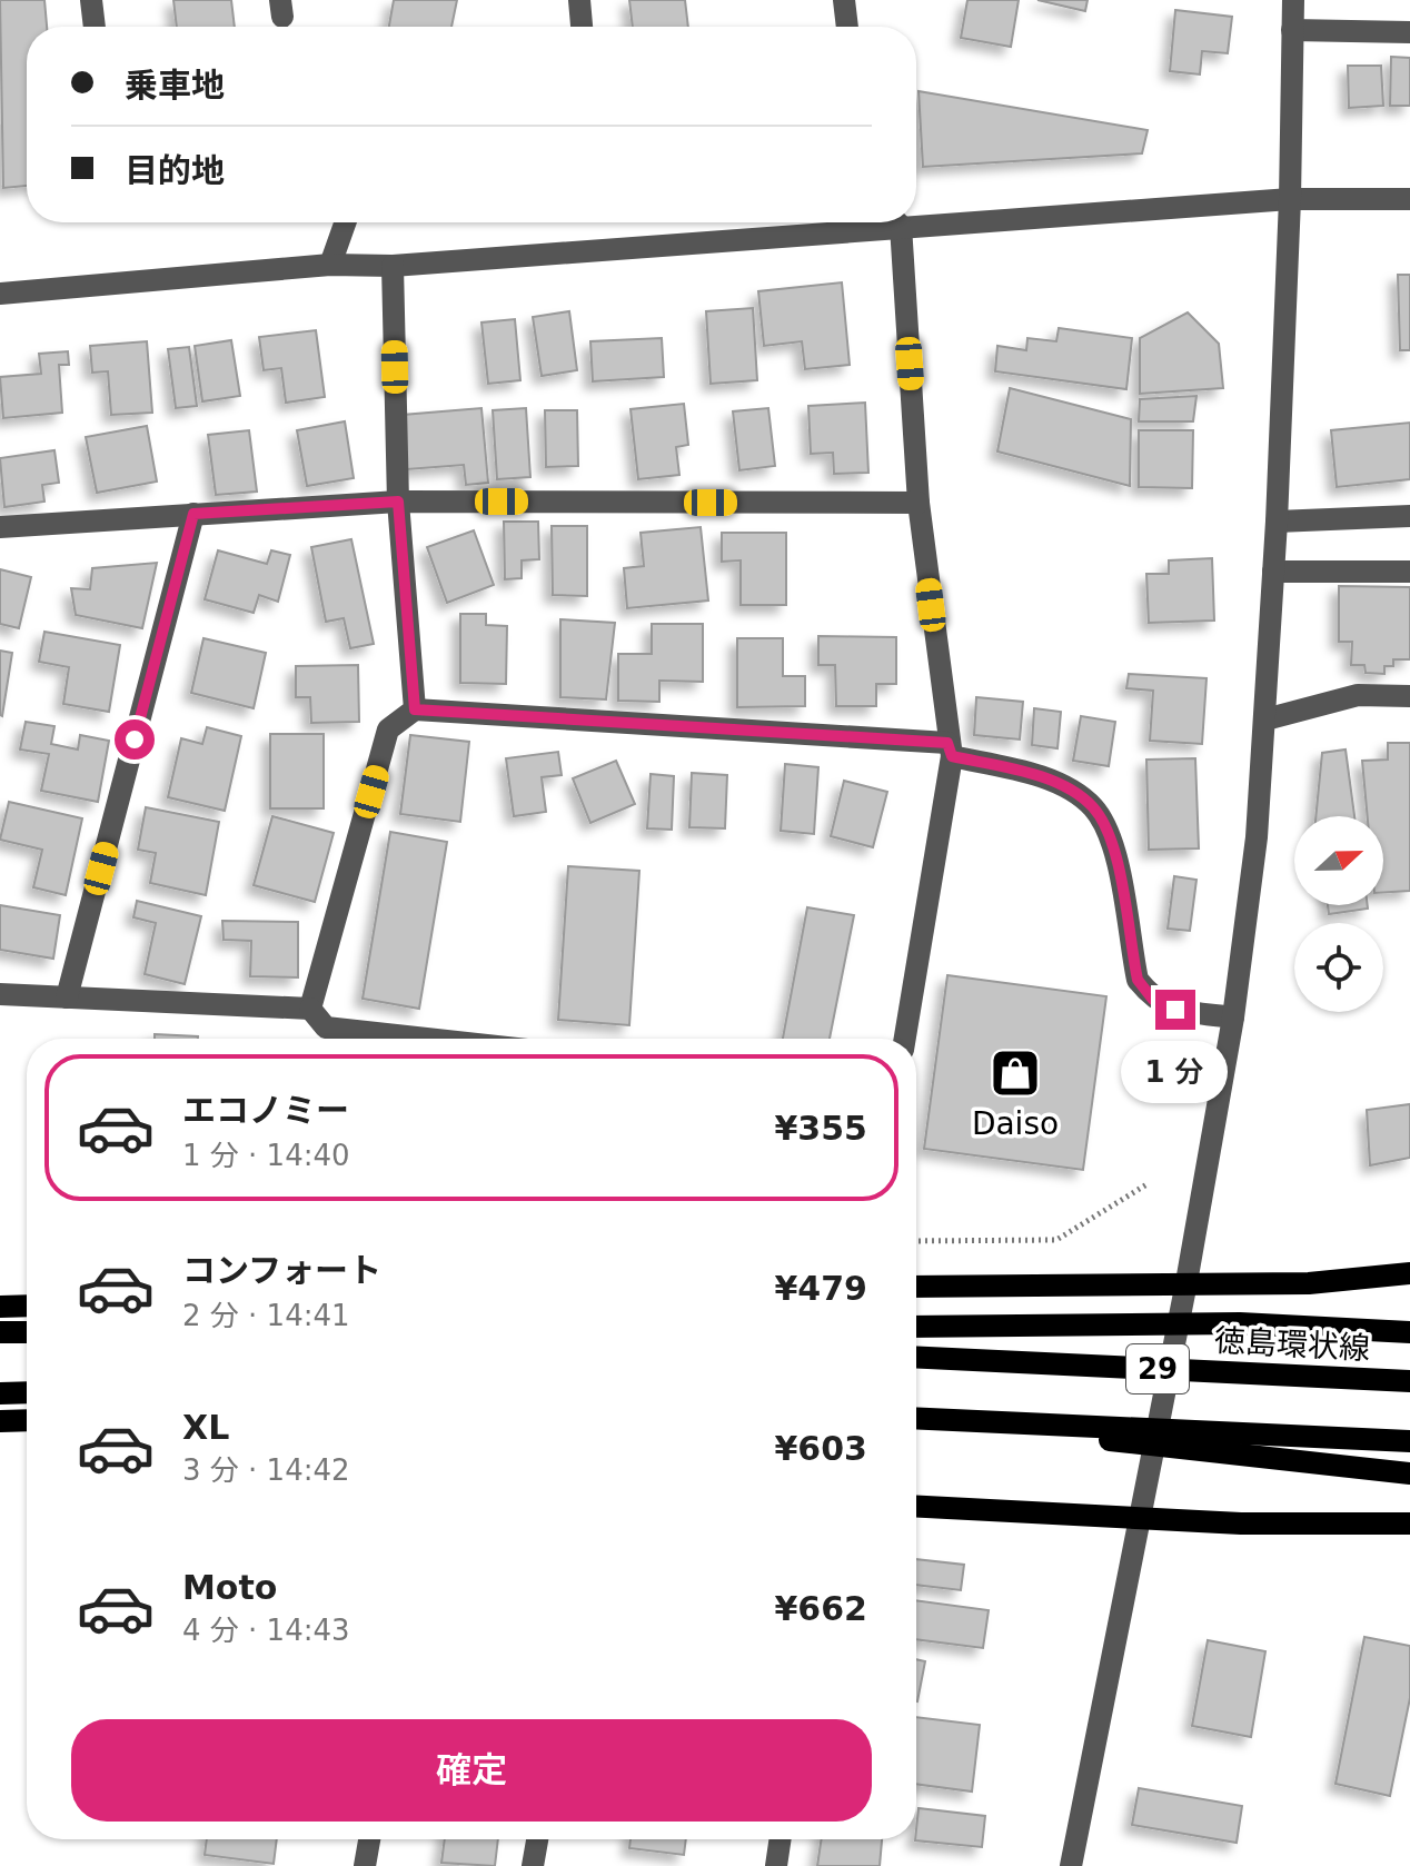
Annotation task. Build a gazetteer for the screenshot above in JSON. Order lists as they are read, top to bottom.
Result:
{
  "streets": {
    "main road": ["徳島環状線", "29"]
  },
  "places": {
    "shop": ["Daiso"]
  },
  "north": "right",
  "page": {
    "banner": ["乗車地", "目的地"],
    "bubble": "1 分",
    "list": [
      {
        "name": "エコノミー",
        "note": "1 分 · 14:40",
        "value": "¥355"
      },
      {
        "name": "コンフォート",
        "note": "2 分 · 14:41",
        "value": "¥479"
      },
      {
        "name": "XL",
        "note": "3 分 · 14:42",
        "value": "¥603"
      },
      {
        "name": "Moto",
        "note": "4 分 · 14:43",
        "value": "¥662"
      }
    ],
    "buttons": "確定"
  }
}
